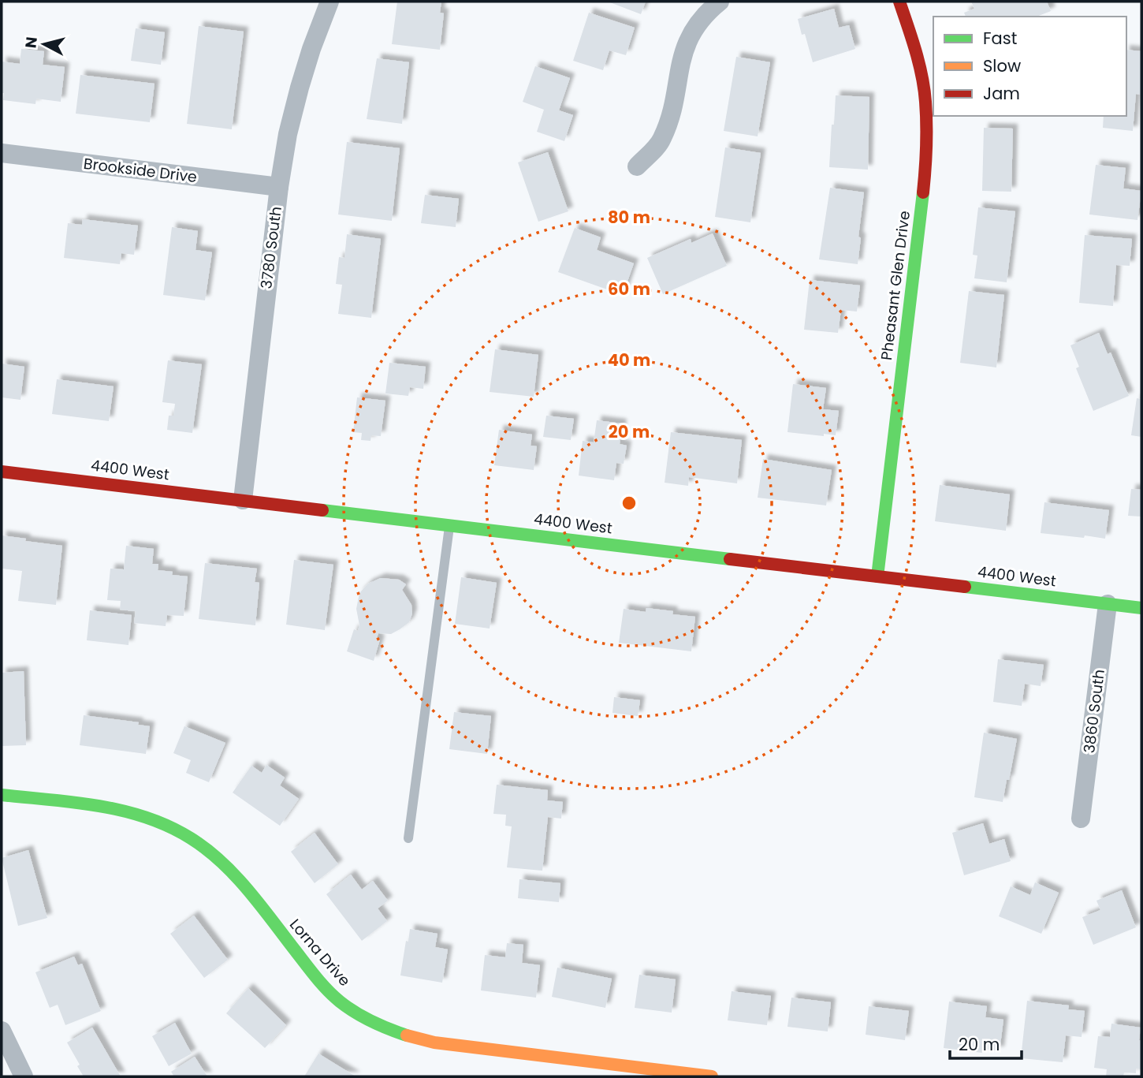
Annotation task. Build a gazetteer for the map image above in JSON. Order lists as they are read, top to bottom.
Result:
{
  "streets": {
    "street": [
      "Brookside Drive",
      "3780 South",
      "Pheasant Glen Drive",
      "4400 West",
      "3860 South",
      "Lorna Drive"
    ]
  },
  "crossings": [
    ["Brookside Drive", "3780 South"],
    ["3780 South", "4400 West"],
    ["Pheasant Glen Drive", "4400 West"],
    ["4400 West", "3860 South"]
  ],
  "legend": ["Fast", "Slow", "Jam"],
  "scale_bar": "20 m",
  "north": "left",
  "rings": [
    "80 m",
    "60 m",
    "40 m",
    "20 m"
  ]
}
